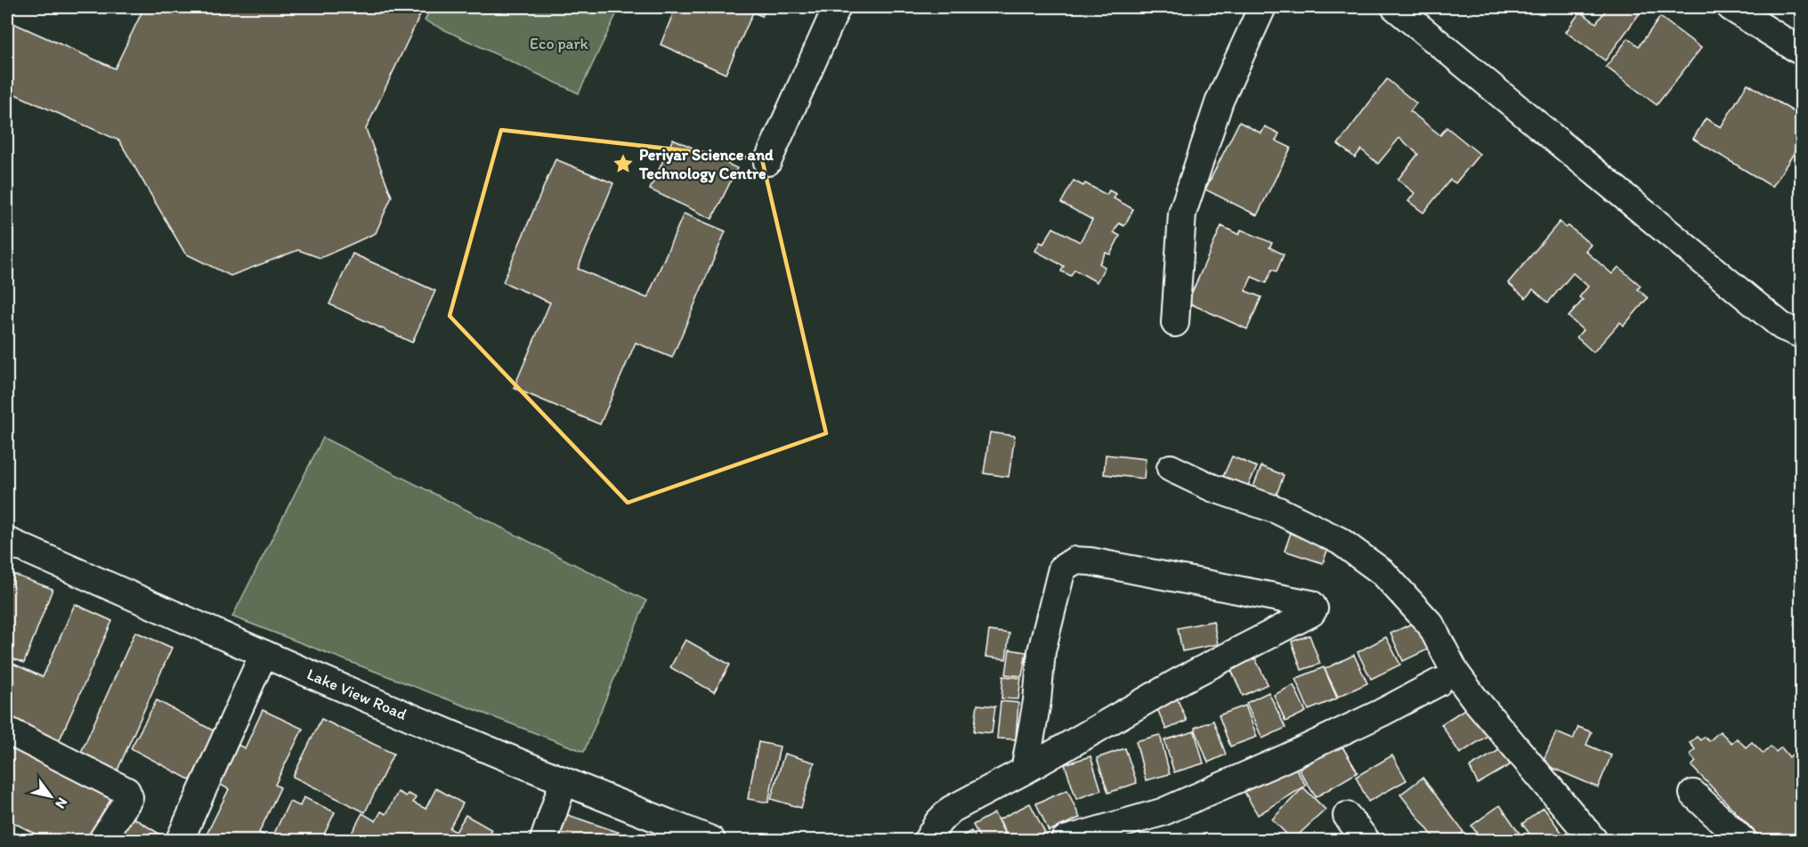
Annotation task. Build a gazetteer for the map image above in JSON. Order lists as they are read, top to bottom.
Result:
{
  "streets": {
    "street": ["Lake View Road"]
  },
  "parks": ["Eco park"],
  "places": {
    "place": ["Periyar Science and Technology Centre"]
  },
  "north": "bottom right"
}
